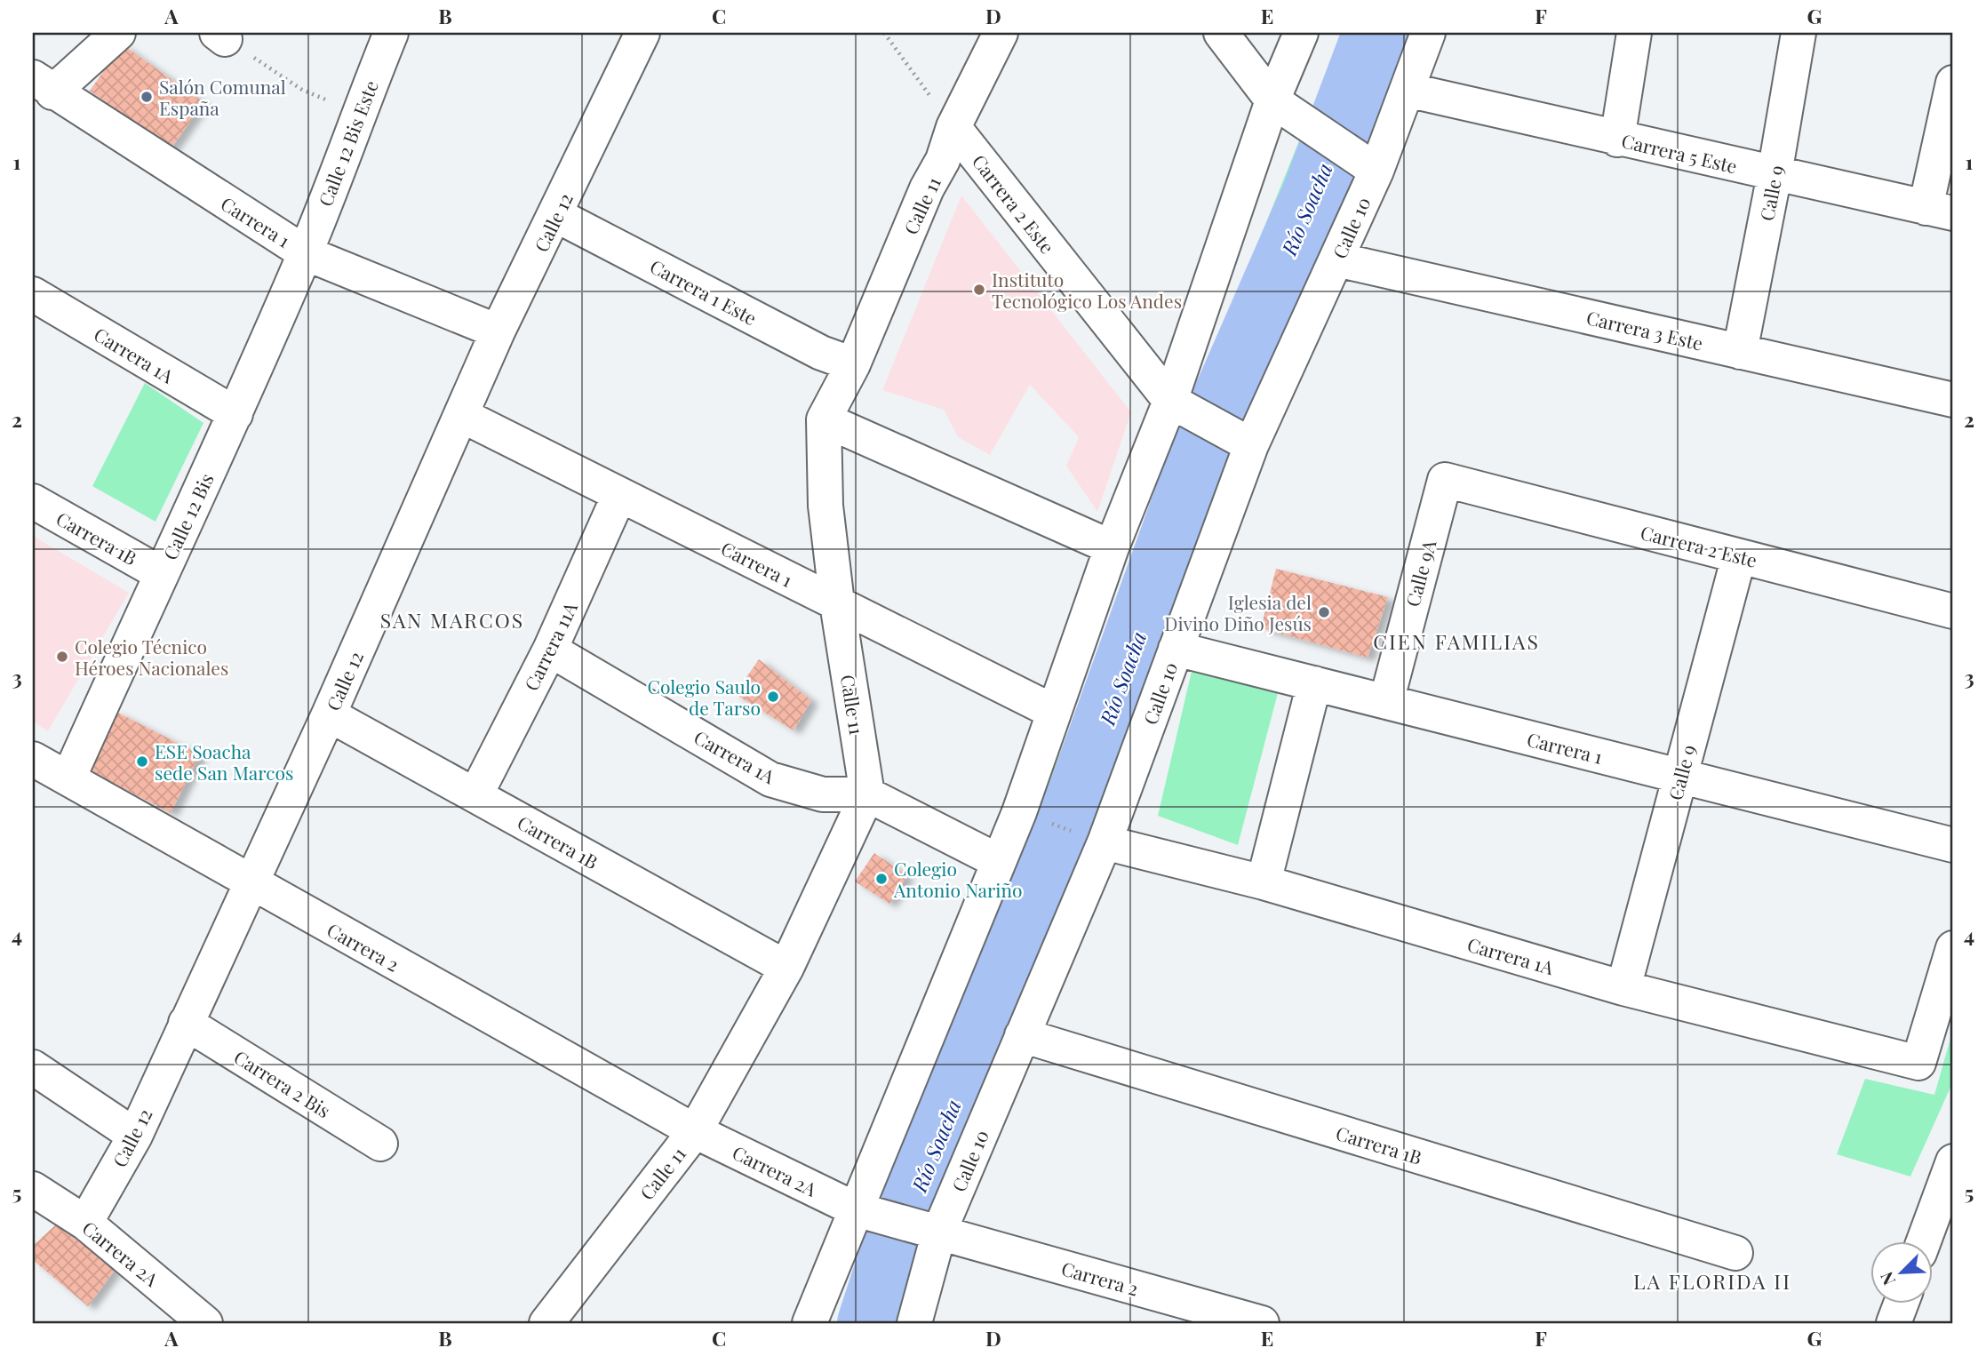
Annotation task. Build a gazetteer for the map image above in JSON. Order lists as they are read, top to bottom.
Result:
{
  "streets": {
    "street": [
      "Calle 12 Bis Este",
      "Carrera 5 Este",
      "Calle 9",
      "Carrera 2 Este",
      "Calle 11",
      "Carrera 1",
      "Calle 12",
      "Calle 10",
      "Carrera 1 Este",
      "Carrera 3 Este",
      "Carrera 1A",
      "Calle 12 Bis",
      "Carrera 1B",
      "Calle 9A",
      "Carrera 11A",
      "Carrera 2",
      "Carrera 2 Bis",
      "Carrera 2A"
    ]
  },
  "crossings": [
    ["Calle 12 Bis Este", "Carrera 1"],
    ["Calle 12 Bis Este", "Calle 12 Bis"],
    ["Carrera 5 Este", "Calle 9"],
    ["Carrera 5 Este", "Calle 10"],
    ["Calle 9", "Carrera 2 Este"],
    ["Calle 9", "Carrera 1"],
    ["Calle 9", "Carrera 3 Este"],
    ["Calle 9", "Carrera 1A"],
    ["Carrera 2 Este", "Calle 11"],
    ["Carrera 2 Este", "Calle 9A"],
    ["Calle 11", "Carrera 1"],
    ["Calle 11", "Carrera 1 Este"],
    ["Calle 11", "Carrera 1A"],
    ["Calle 11", "Carrera 1B"],
    ["Calle 11", "Carrera 2"],
    ["Calle 11", "Carrera 2A"],
    ["Carrera 1", "Calle 12"],
    ["Carrera 1", "Calle 10"],
    ["Carrera 1", "Calle 12 Bis"],
    ["Carrera 1", "Calle 9A"],
    ["Carrera 1", "Carrera 11A"],
    ["Calle 12", "Carrera 1 Este"],
    ["Calle 12", "Carrera 1B"],
    ["Calle 12", "Carrera 2"],
    ["Calle 12", "Carrera 2 Bis"],
    ["Calle 12", "Carrera 2A"],
    ["Calle 10", "Carrera 3 Este"],
    ["Calle 10", "Carrera 1A"],
    ["Calle 10", "Carrera 1B"],
    ["Calle 10", "Carrera 2"],
    ["Calle 10", "Carrera 2A"],
    ["Carrera 1A", "Calle 12 Bis"],
    ["Carrera 1A", "Carrera 11A"],
    ["Calle 12 Bis", "Carrera 1B"],
    ["Calle 12 Bis", "Carrera 2"],
    ["Carrera 1B", "Carrera 11A"],
    ["Carrera 2", "Carrera 2A"]
  ],
  "districts": ["SAN MARCOS", "CIEN FAMILIAS", "LA FLORIDA II"],
  "water": ["Río Soacha"],
  "places": [
    "Salón Comunal España",
    "Instituto Tecnológico Los Andes",
    "Iglesia del Divino Diño Jesús",
    "Colegio Técnico Héroes Nacionales",
    "Colegio Saulo de Tarso",
    "ESE Soacha sede San Marcos",
    "Colegio Antonio Nariño"
  ],
  "north": "bottom left",
  "grid": {
    "columns": [
      "A",
      "B",
      "C",
      "D",
      "E",
      "F",
      "G"
    ],
    "rows": [
      "1",
      "2",
      "3",
      "4",
      "5"
    ]
  }
}
